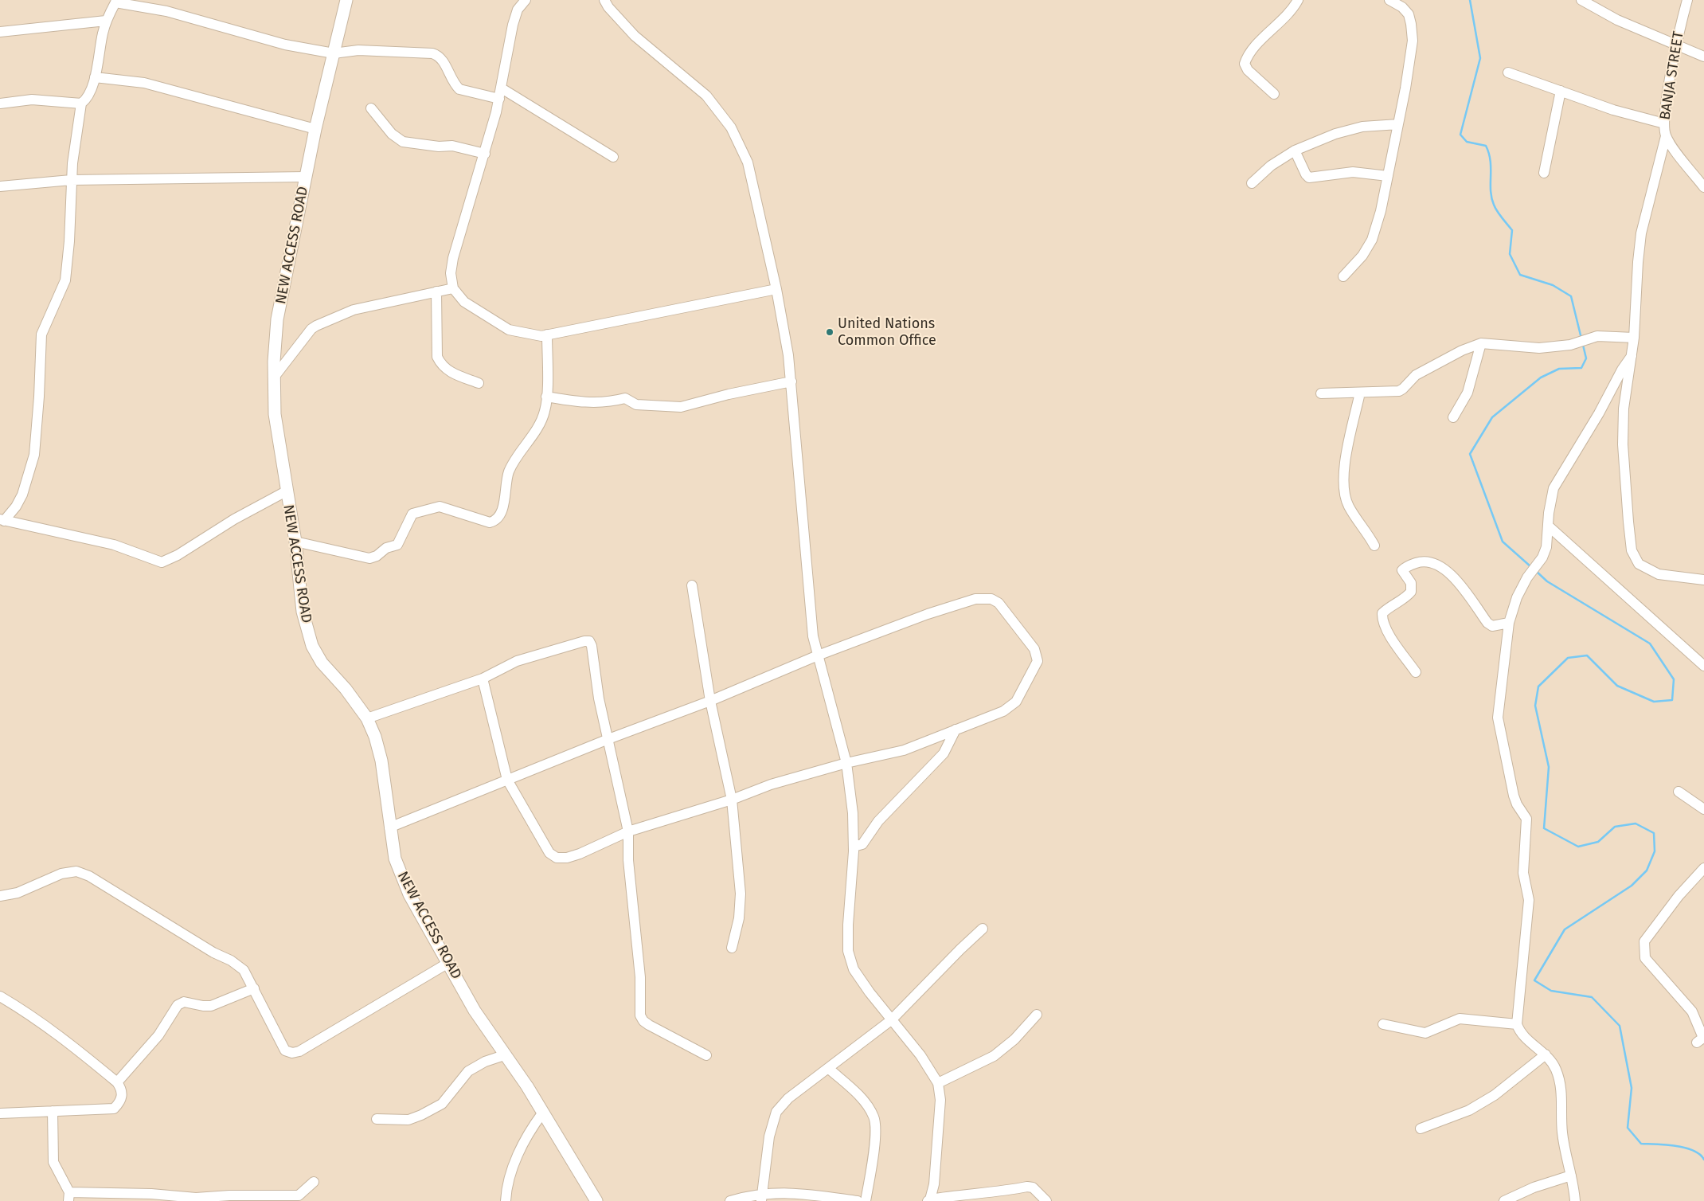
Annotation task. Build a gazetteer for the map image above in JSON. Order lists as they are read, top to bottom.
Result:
{
  "streets": {
    "main road": ["NEW ACCESS ROAD"],
    "street": ["BANJA STREET"]
  },
  "places": ["United Nations Common Office"]
}
